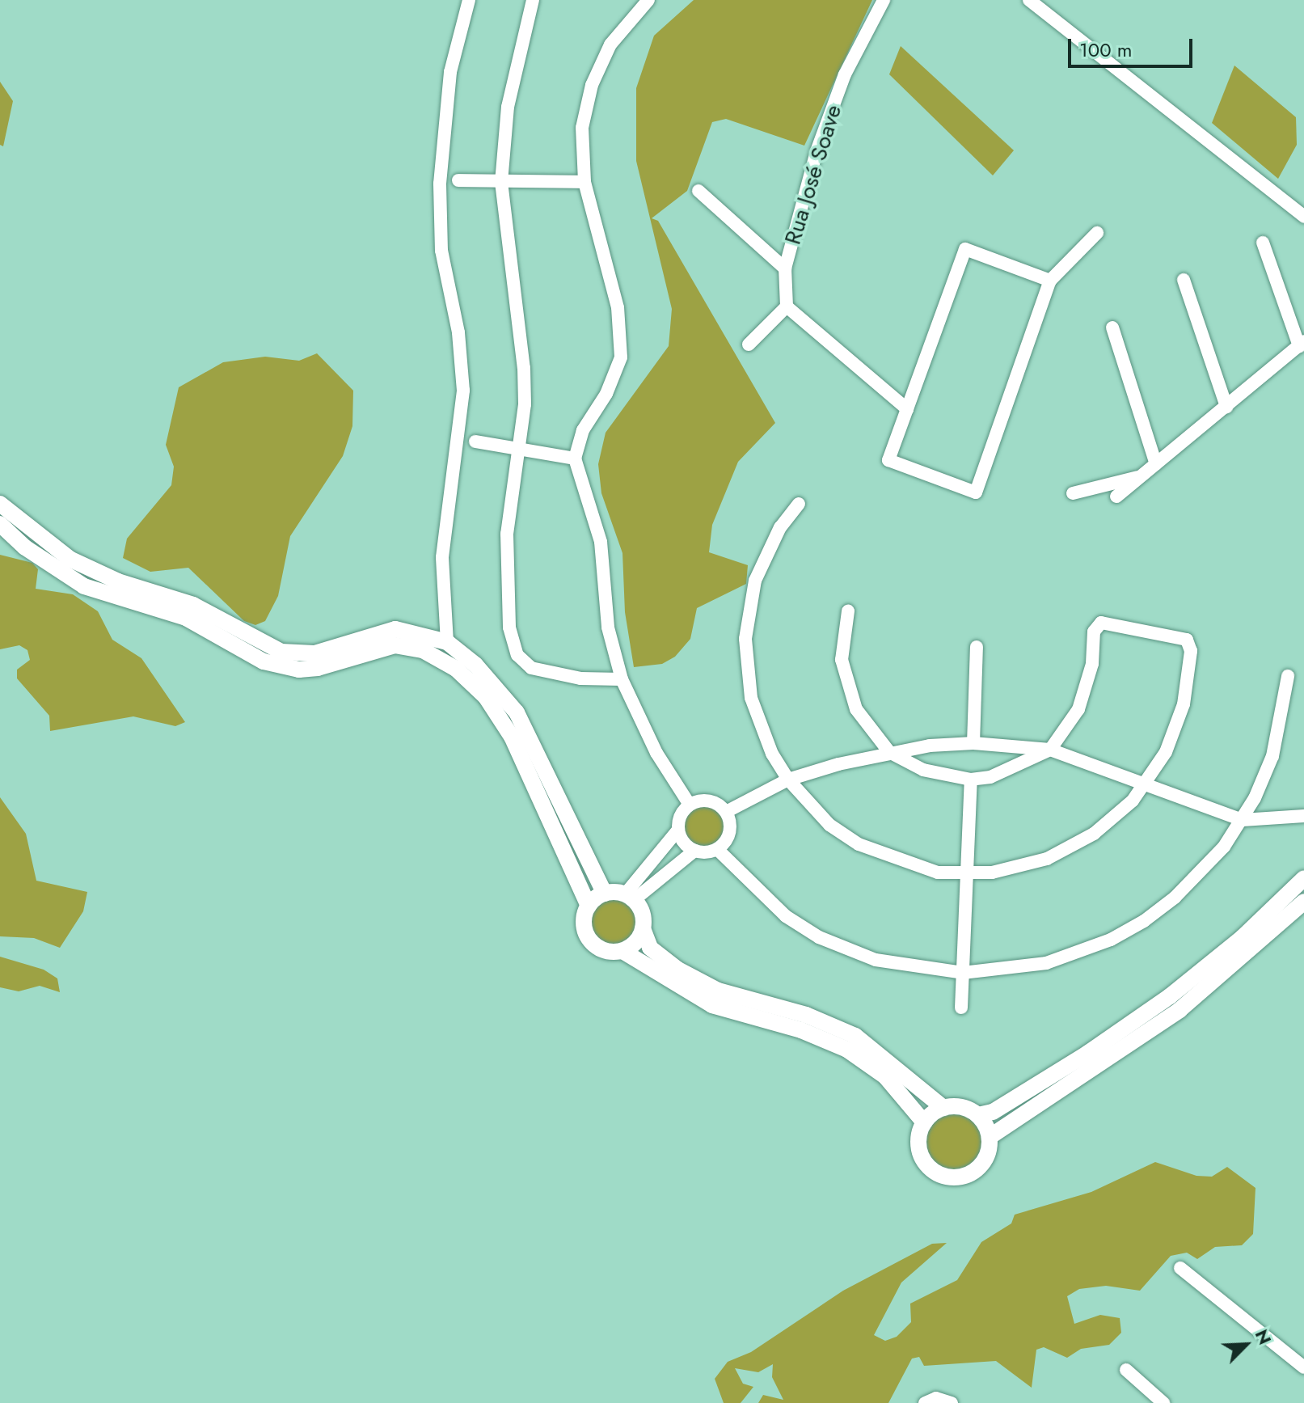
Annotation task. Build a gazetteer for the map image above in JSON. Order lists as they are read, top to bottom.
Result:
{
  "streets": {
    "street": ["Rua José Soave"]
  },
  "scale_bar": "100 m",
  "north": "top right"
}
